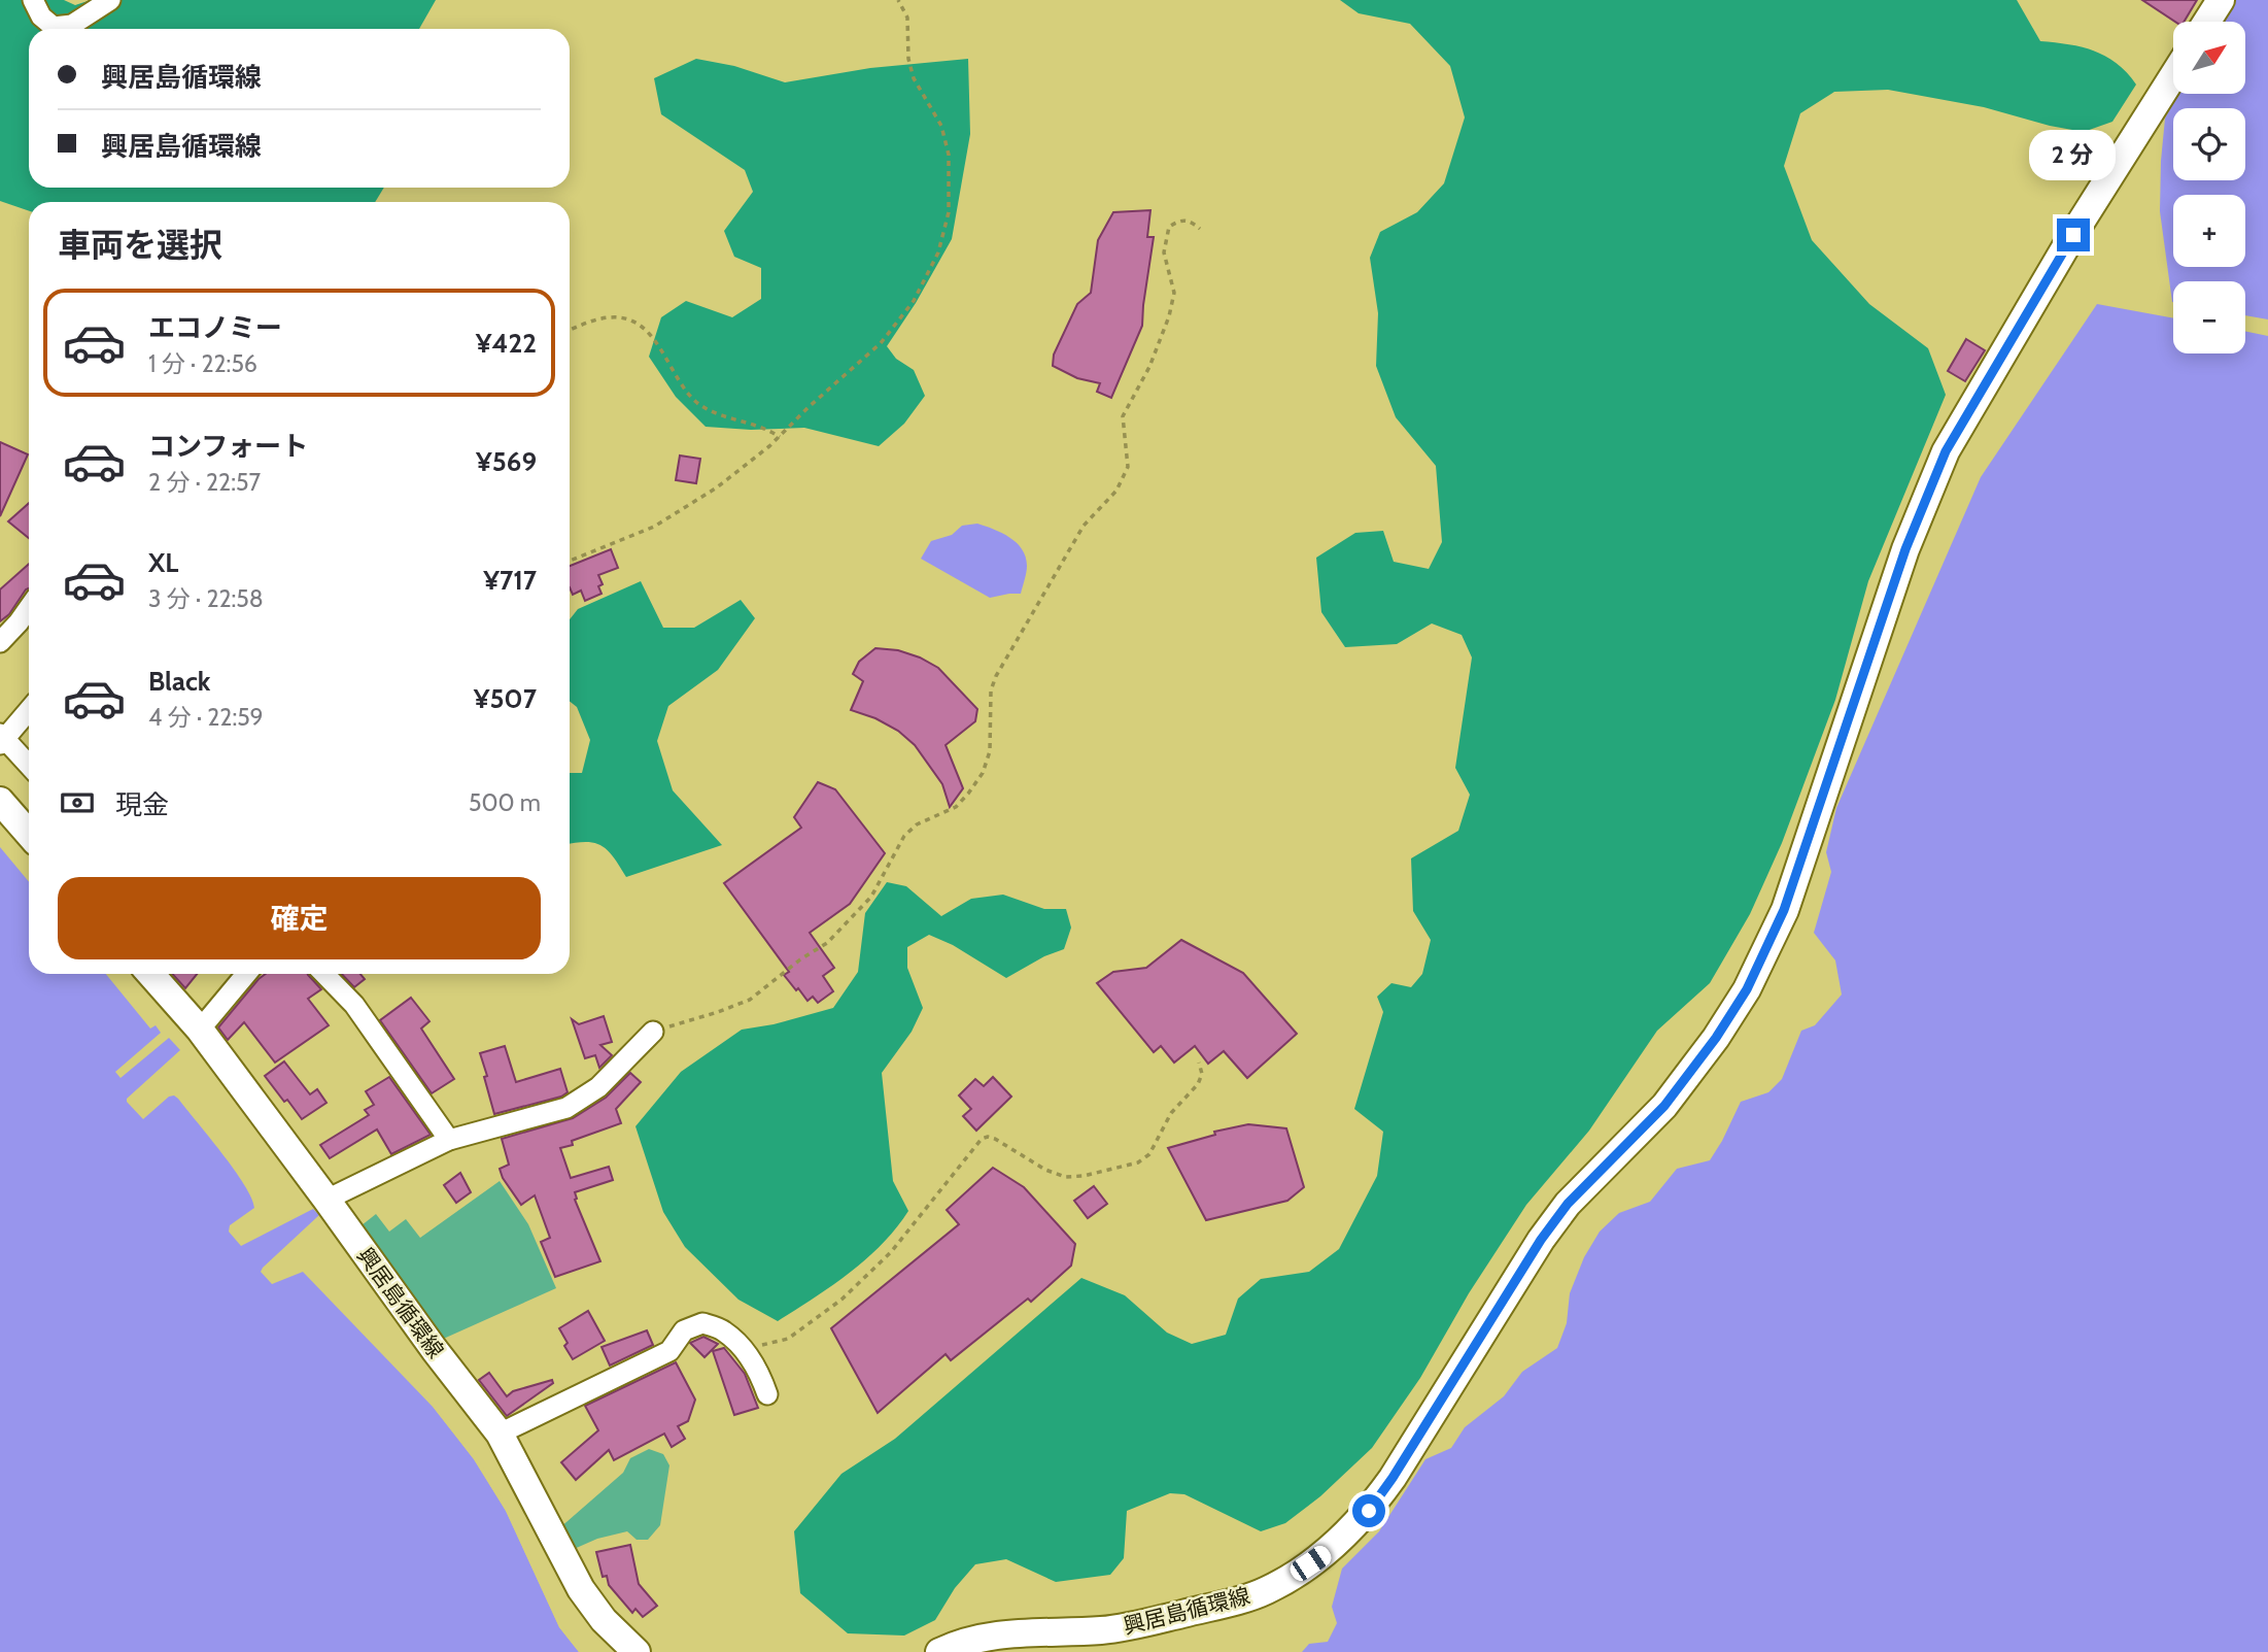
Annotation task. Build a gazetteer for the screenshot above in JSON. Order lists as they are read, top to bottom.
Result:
{
  "streets": {
    "main road": ["興居島循環線"]
  },
  "north": "top right",
  "page": {
    "map_buttons": ["+", "−"],
    "banner": ["興居島循環線", "興居島循環線"],
    "bubble": "2 分",
    "heading": "車両を選択",
    "list": [
      {
        "name": "エコノミー",
        "note": "1 分 · 22:56",
        "value": "¥422"
      },
      {
        "name": "コンフォート",
        "note": "2 分 · 22:57",
        "value": "¥569"
      },
      {
        "name": "XL",
        "note": "3 分 · 22:58",
        "value": "¥717"
      },
      {
        "name": "Black",
        "note": "4 分 · 22:59",
        "value": "¥507"
      }
    ],
    "pay": ["現金", "500 m"],
    "buttons": "確定"
  }
}
